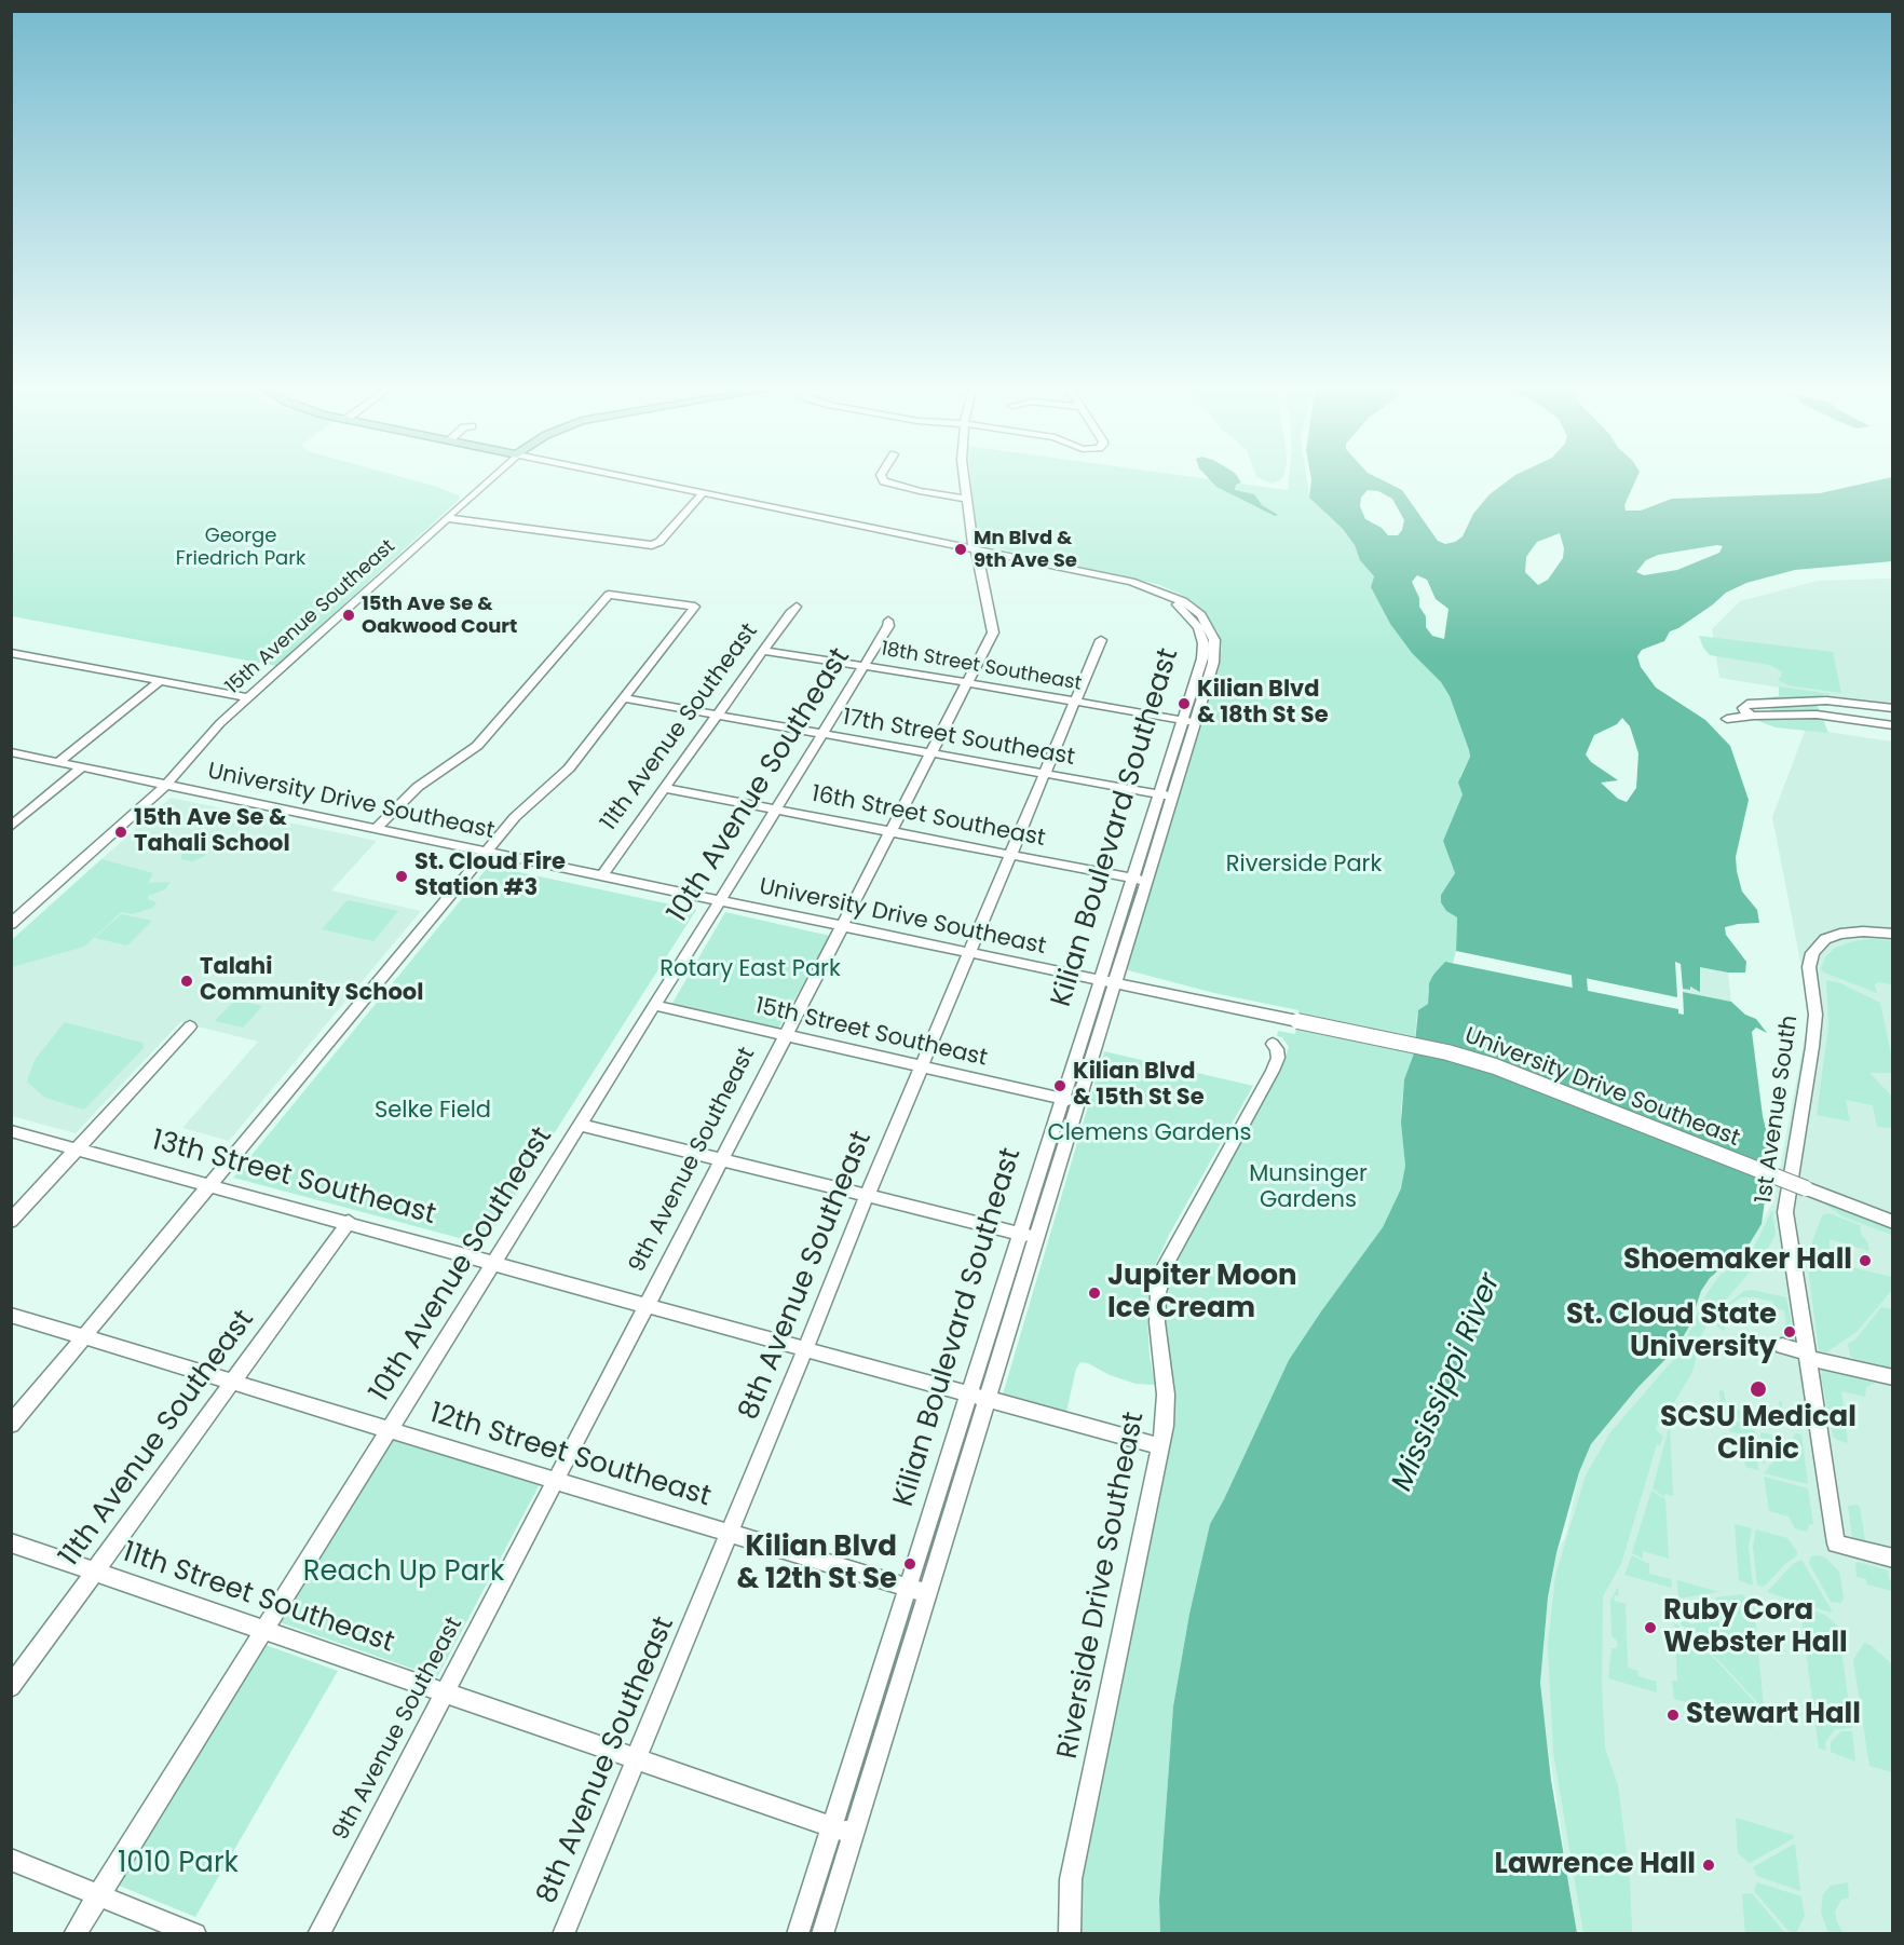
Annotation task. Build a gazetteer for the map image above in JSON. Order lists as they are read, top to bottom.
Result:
{
  "streets": {
    "street": [
      "15th Avenue Southeast",
      "18th Street Southeast",
      "11th Avenue Southeast",
      "17th Street Southeast",
      "10th Avenue Southeast",
      "University Drive Southeast",
      "16th Street Southeast",
      "Kilian Boulevard Southeast",
      "15th Street Southeast",
      "1st Avenue South",
      "9th Avenue Southeast",
      "13th Street Southeast",
      "8th Avenue Southeast",
      "12th Street Southeast",
      "Riverside Drive Southeast",
      "11th Street Southeast"
    ]
  },
  "crossings": [
    ["15th Avenue Southeast", "University Drive Southeast"],
    ["18th Street Southeast", "11th Avenue Southeast"],
    ["18th Street Southeast", "10th Avenue Southeast"],
    ["18th Street Southeast", "Kilian Boulevard Southeast"],
    ["18th Street Southeast", "9th Avenue Southeast"],
    ["18th Street Southeast", "8th Avenue Southeast"],
    ["11th Avenue Southeast", "17th Street Southeast"],
    ["11th Avenue Southeast", "University Drive Southeast"],
    ["11th Avenue Southeast", "16th Street Southeast"],
    ["11th Avenue Southeast", "13th Street Southeast"],
    ["11th Avenue Southeast", "12th Street Southeast"],
    ["11th Avenue Southeast", "11th Street Southeast"],
    ["17th Street Southeast", "10th Avenue Southeast"],
    ["17th Street Southeast", "Kilian Boulevard Southeast"],
    ["17th Street Southeast", "9th Avenue Southeast"],
    ["17th Street Southeast", "8th Avenue Southeast"],
    ["10th Avenue Southeast", "University Drive Southeast"],
    ["10th Avenue Southeast", "16th Street Southeast"],
    ["10th Avenue Southeast", "15th Street Southeast"],
    ["10th Avenue Southeast", "13th Street Southeast"],
    ["10th Avenue Southeast", "12th Street Southeast"],
    ["10th Avenue Southeast", "11th Street Southeast"],
    ["University Drive Southeast", "Kilian Boulevard Southeast"],
    ["University Drive Southeast", "9th Avenue Southeast"],
    ["University Drive Southeast", "8th Avenue Southeast"],
    ["16th Street Southeast", "Kilian Boulevard Southeast"],
    ["16th Street Southeast", "9th Avenue Southeast"],
    ["16th Street Southeast", "8th Avenue Southeast"],
    ["Kilian Boulevard Southeast", "15th Street Southeast"],
    ["Kilian Boulevard Southeast", "9th Avenue Southeast"],
    ["Kilian Boulevard Southeast", "13th Street Southeast"],
    ["Kilian Boulevard Southeast", "12th Street Southeast"],
    ["Kilian Boulevard Southeast", "11th Street Southeast"],
    ["15th Street Southeast", "9th Avenue Southeast"],
    ["15th Street Southeast", "8th Avenue Southeast"],
    ["9th Avenue Southeast", "13th Street Southeast"],
    ["9th Avenue Southeast", "12th Street Southeast"],
    ["9th Avenue Southeast", "11th Street Southeast"],
    ["13th Street Southeast", "8th Avenue Southeast"],
    ["13th Street Southeast", "Riverside Drive Southeast"],
    ["8th Avenue Southeast", "12th Street Southeast"],
    ["8th Avenue Southeast", "11th Street Southeast"]
  ],
  "water": ["Mississippi River"],
  "parks": [
    "George Friedrich Park",
    "Riverside Park",
    "Rotary East Park",
    "Selke Field",
    "Clemens Gardens",
    "Munsinger Gardens",
    "Reach Up Park",
    "1010 Park"
  ],
  "places": [
    "Mn Blvd & 9th Ave Se",
    "15th Ave Se & Oakwood Court",
    "Kilian Blvd & 18th St Se",
    "15th Ave Se & Tahali School",
    "St. Cloud Fire Station #3",
    "Talahi Community School",
    "Kilian Blvd & 15th St Se",
    "Shoemaker Hall",
    "Jupiter Moon Ice Cream",
    "St. Cloud State University",
    "SCSU Medical Clinic",
    "Kilian Blvd & 12th St Se",
    "Ruby Cora Webster Hall",
    "Stewart Hall",
    "Lawrence Hall"
  ]
}
